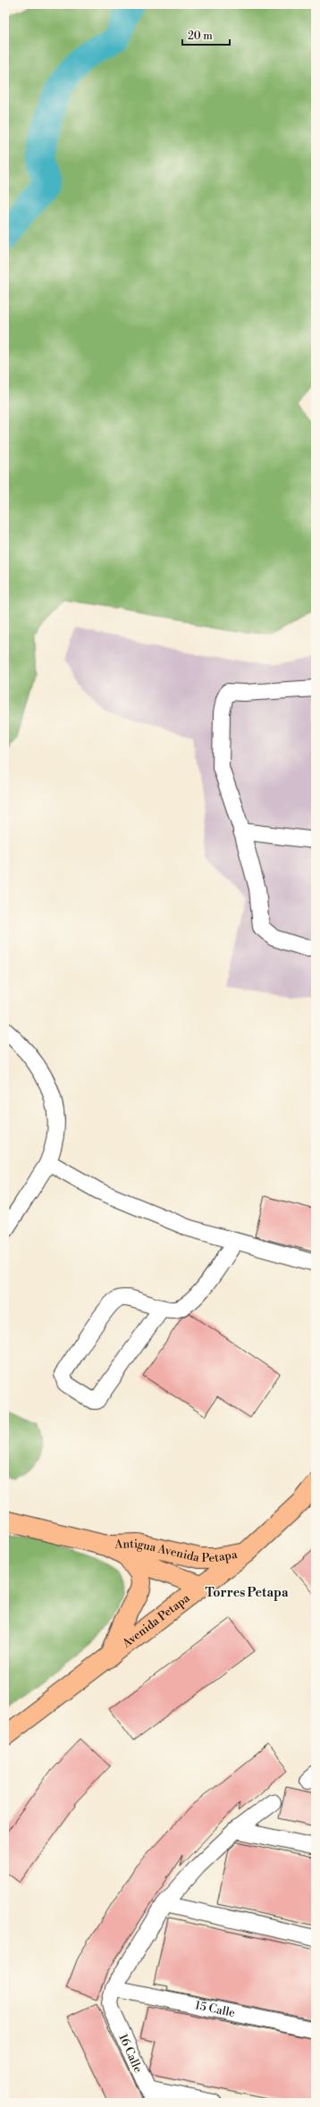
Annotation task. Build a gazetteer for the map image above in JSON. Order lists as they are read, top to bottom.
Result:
{
  "streets": {
    "main road": ["Antigua Avenida Petapa", "Avenida Petapa"],
    "street": ["15 Calle", "16 Calle"]
  },
  "crossings": [
    ["Antigua Avenida Petapa", "Avenida Petapa"],
    ["15 Calle", "16 Calle"]
  ],
  "districts": ["Torres Petapa"],
  "scale_bar": "20 m"
}
